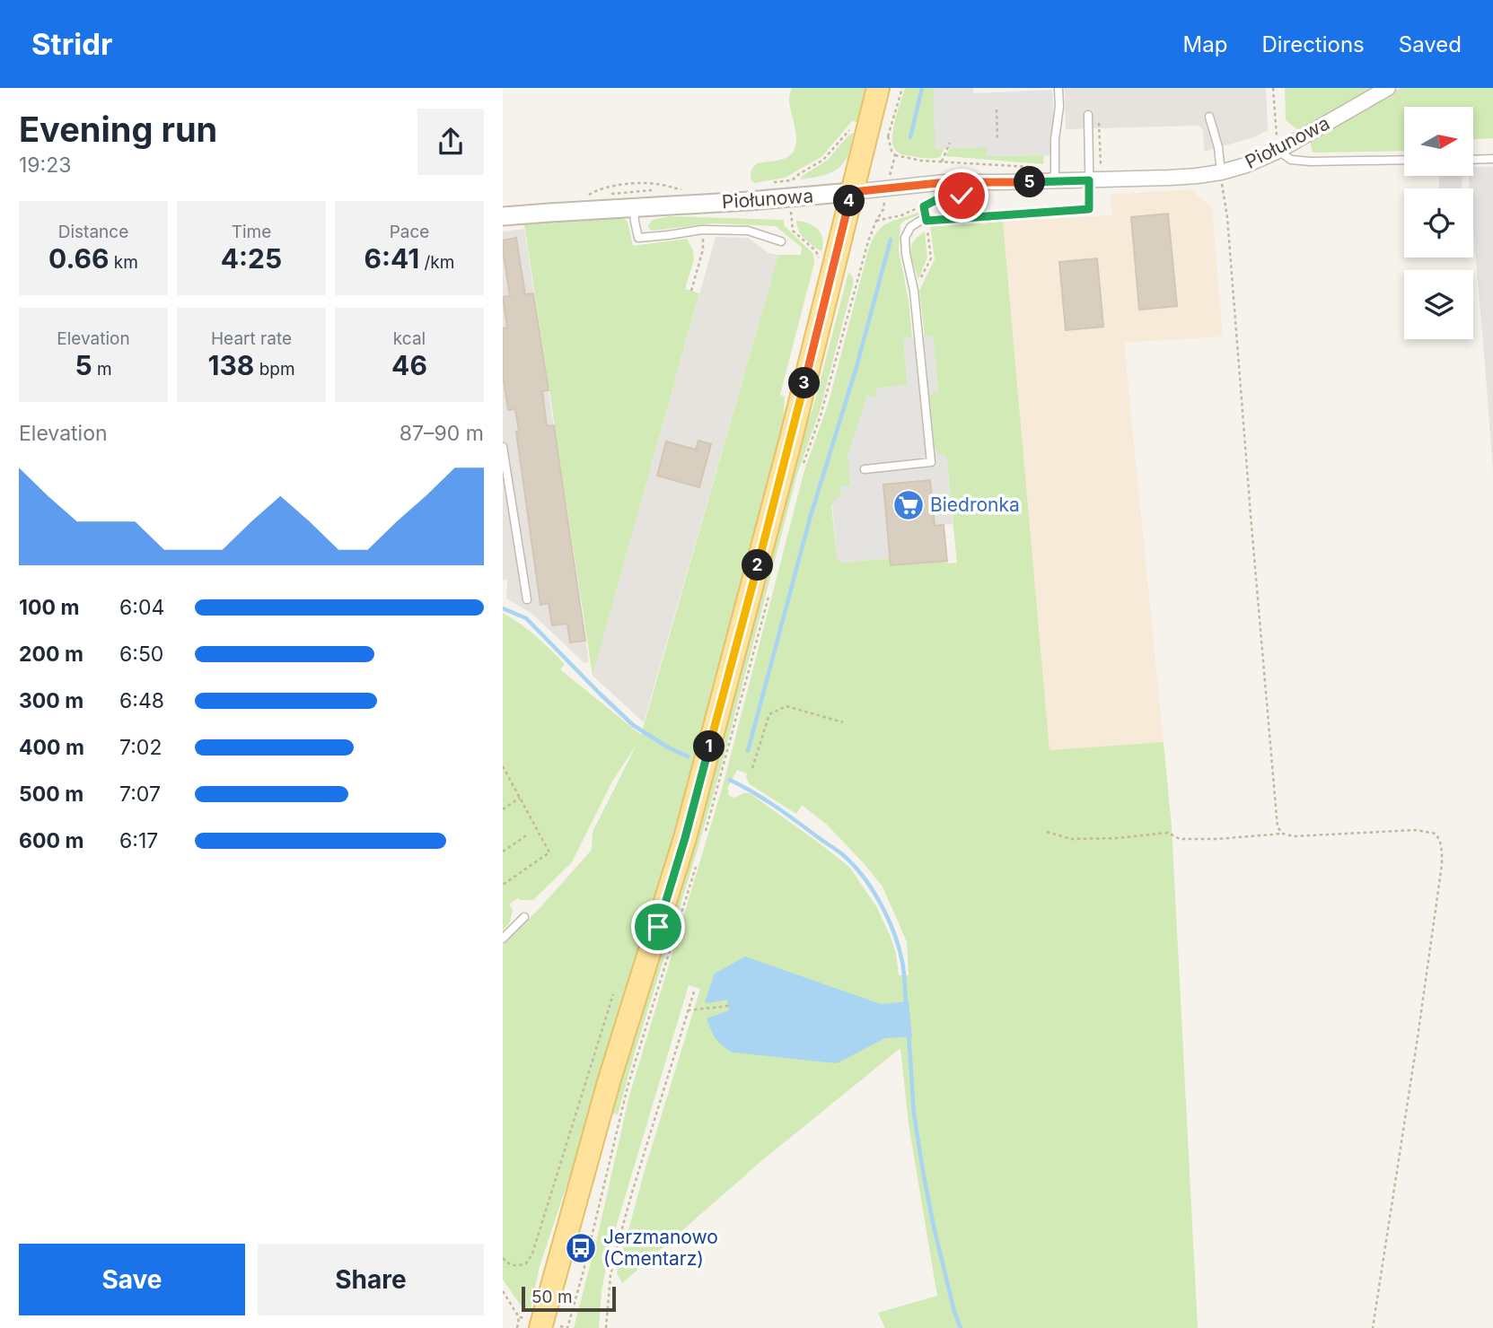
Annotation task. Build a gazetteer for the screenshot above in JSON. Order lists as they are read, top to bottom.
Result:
{
  "streets": {
    "street": ["Piołunowa"]
  },
  "places": {
    "supermarket": ["Biedronka"],
    "bus stop": ["Jerzmanowo (Cmentarz)"]
  },
  "scale_bar": "50 m",
  "north": "right",
  "page": {
    "header": "Stridr",
    "nav": ["Map", "Directions", "Saved"],
    "heading": ["Evening run", "19:23"],
    "pins": [
      "5",
      "4",
      "3",
      "2",
      "1"
    ],
    "stats": [
      ["Distance", "0.66 km"],
      ["Time", "4:25"],
      ["Pace", "6:41 /km"],
      ["Elevation", "5 m"],
      ["Heart rate", "138 bpm"],
      ["kcal", "46"]
    ],
    "chart": ["Elevation", "87–90 m"],
    "list": [
      {
        "name": "100 m",
        "note": "6:04"
      },
      {
        "name": "200 m",
        "note": "6:50"
      },
      {
        "name": "300 m",
        "note": "6:48"
      },
      {
        "name": "400 m",
        "note": "7:02"
      },
      {
        "name": "500 m",
        "note": "7:07"
      },
      {
        "name": "600 m",
        "note": "6:17"
      }
    ],
    "buttons": ["Save", "Share"],
    "scale": "50 m"
  }
}
